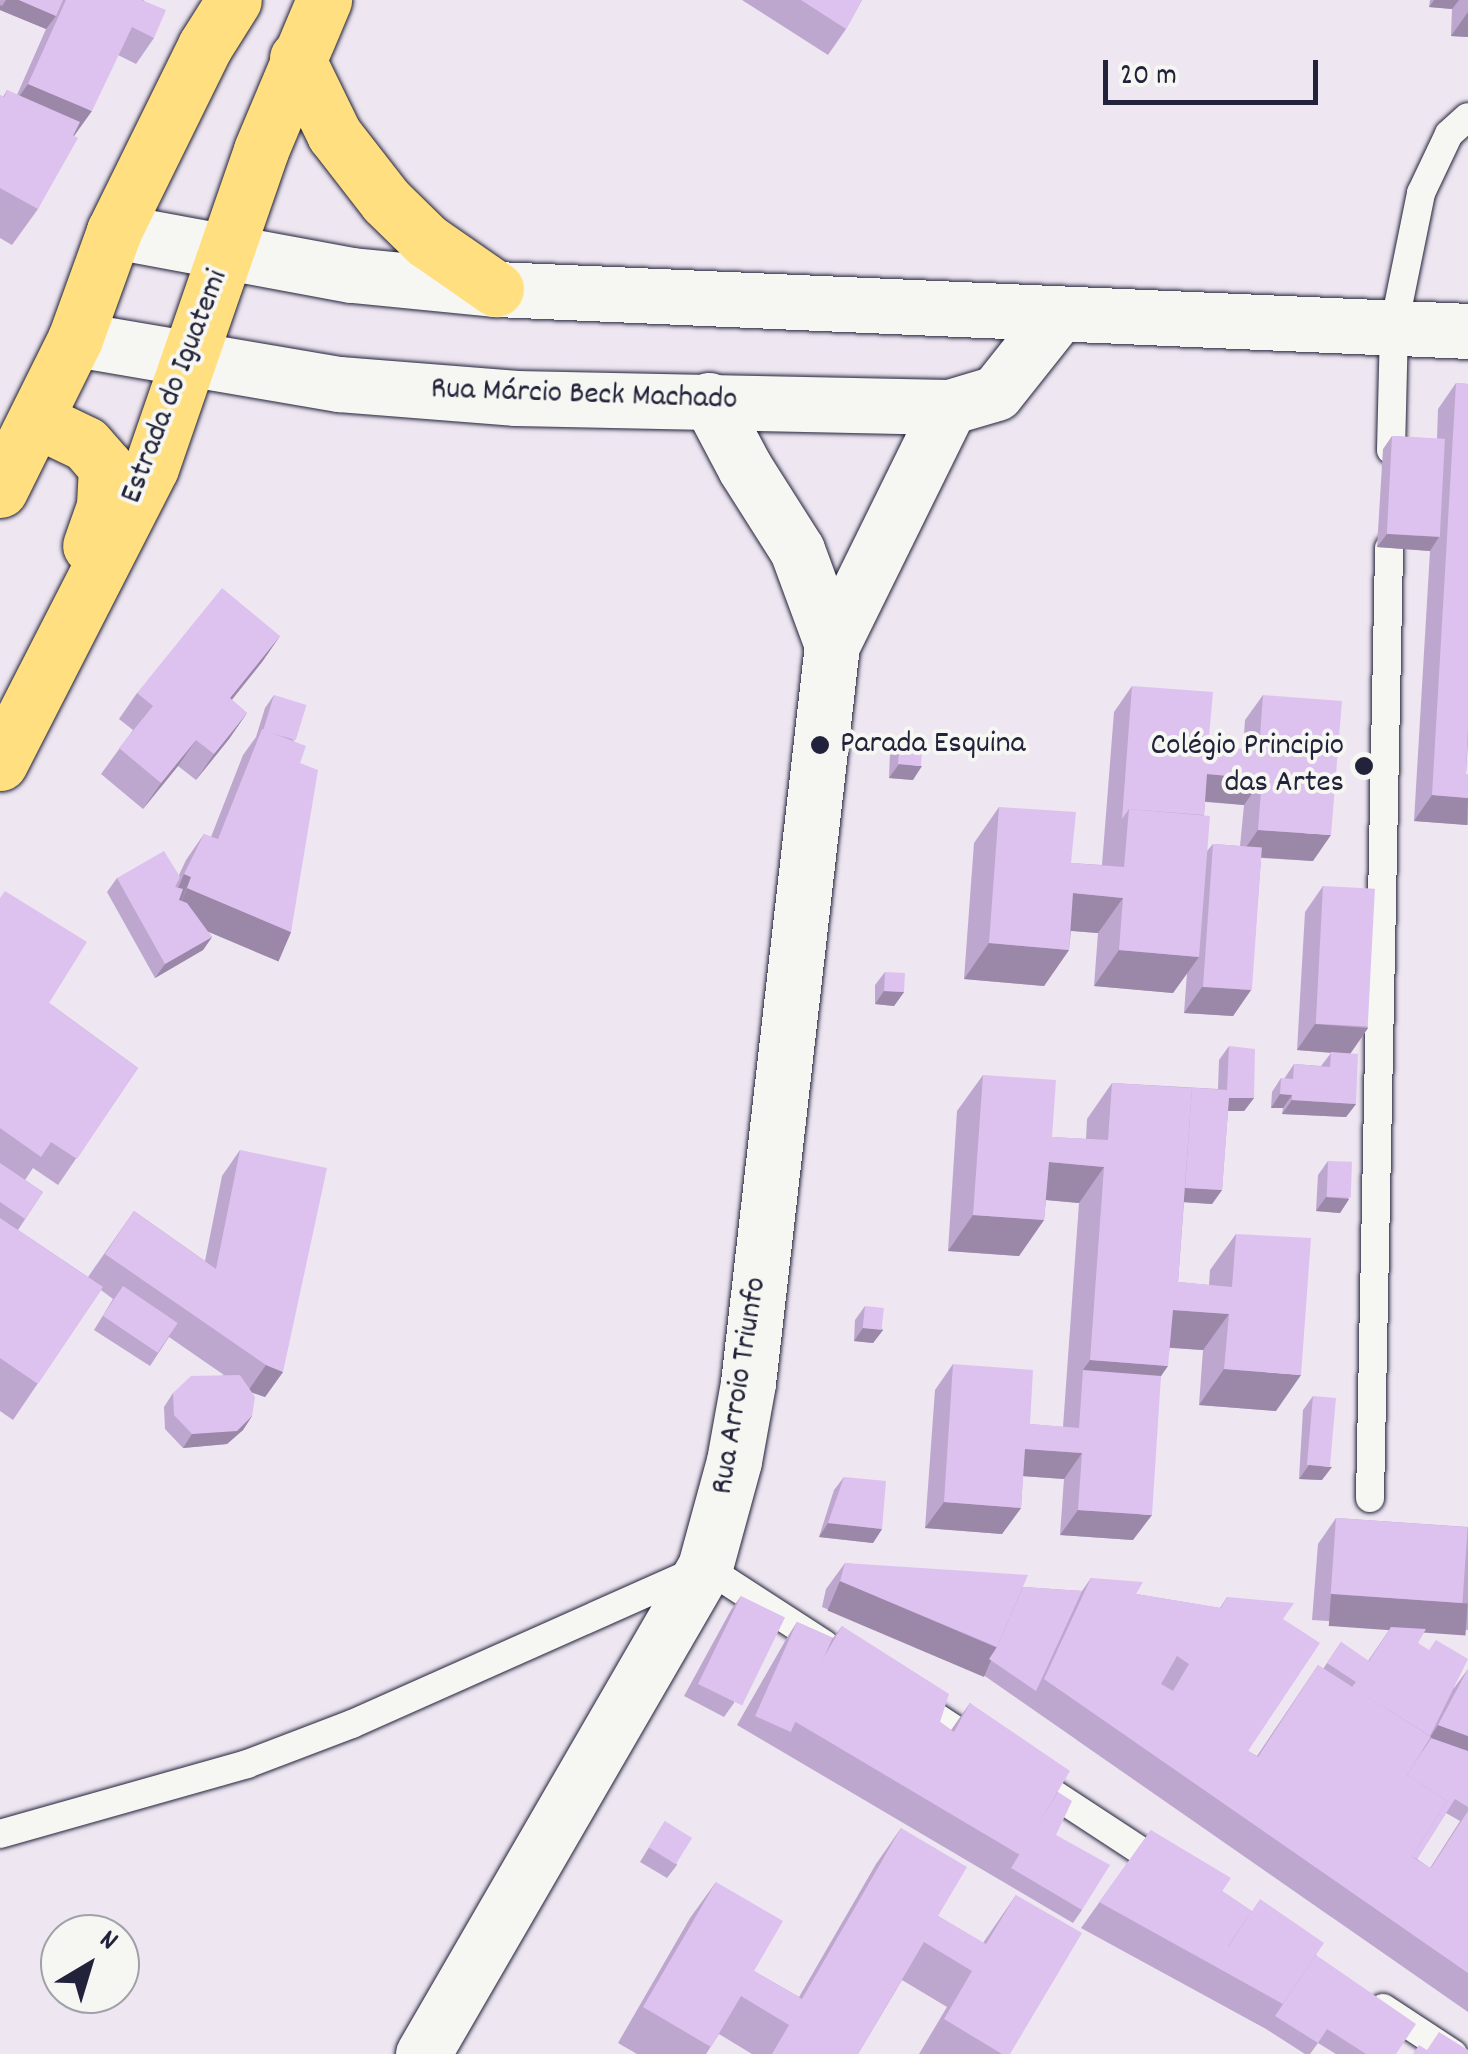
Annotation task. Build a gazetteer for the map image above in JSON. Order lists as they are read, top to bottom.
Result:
{
  "streets": {
    "main road": ["Estrada do Iguatemi", "Rua Márcio Beck Machado", "Rua Arroio Triunfo"]
  },
  "crossings": [
    ["Estrada do Iguatemi", "Rua Márcio Beck Machado"]
  ],
  "places": ["Parada Esquina", "Colégio Principio das Artes"],
  "scale_bar": "20 m",
  "north": "top right"
}
